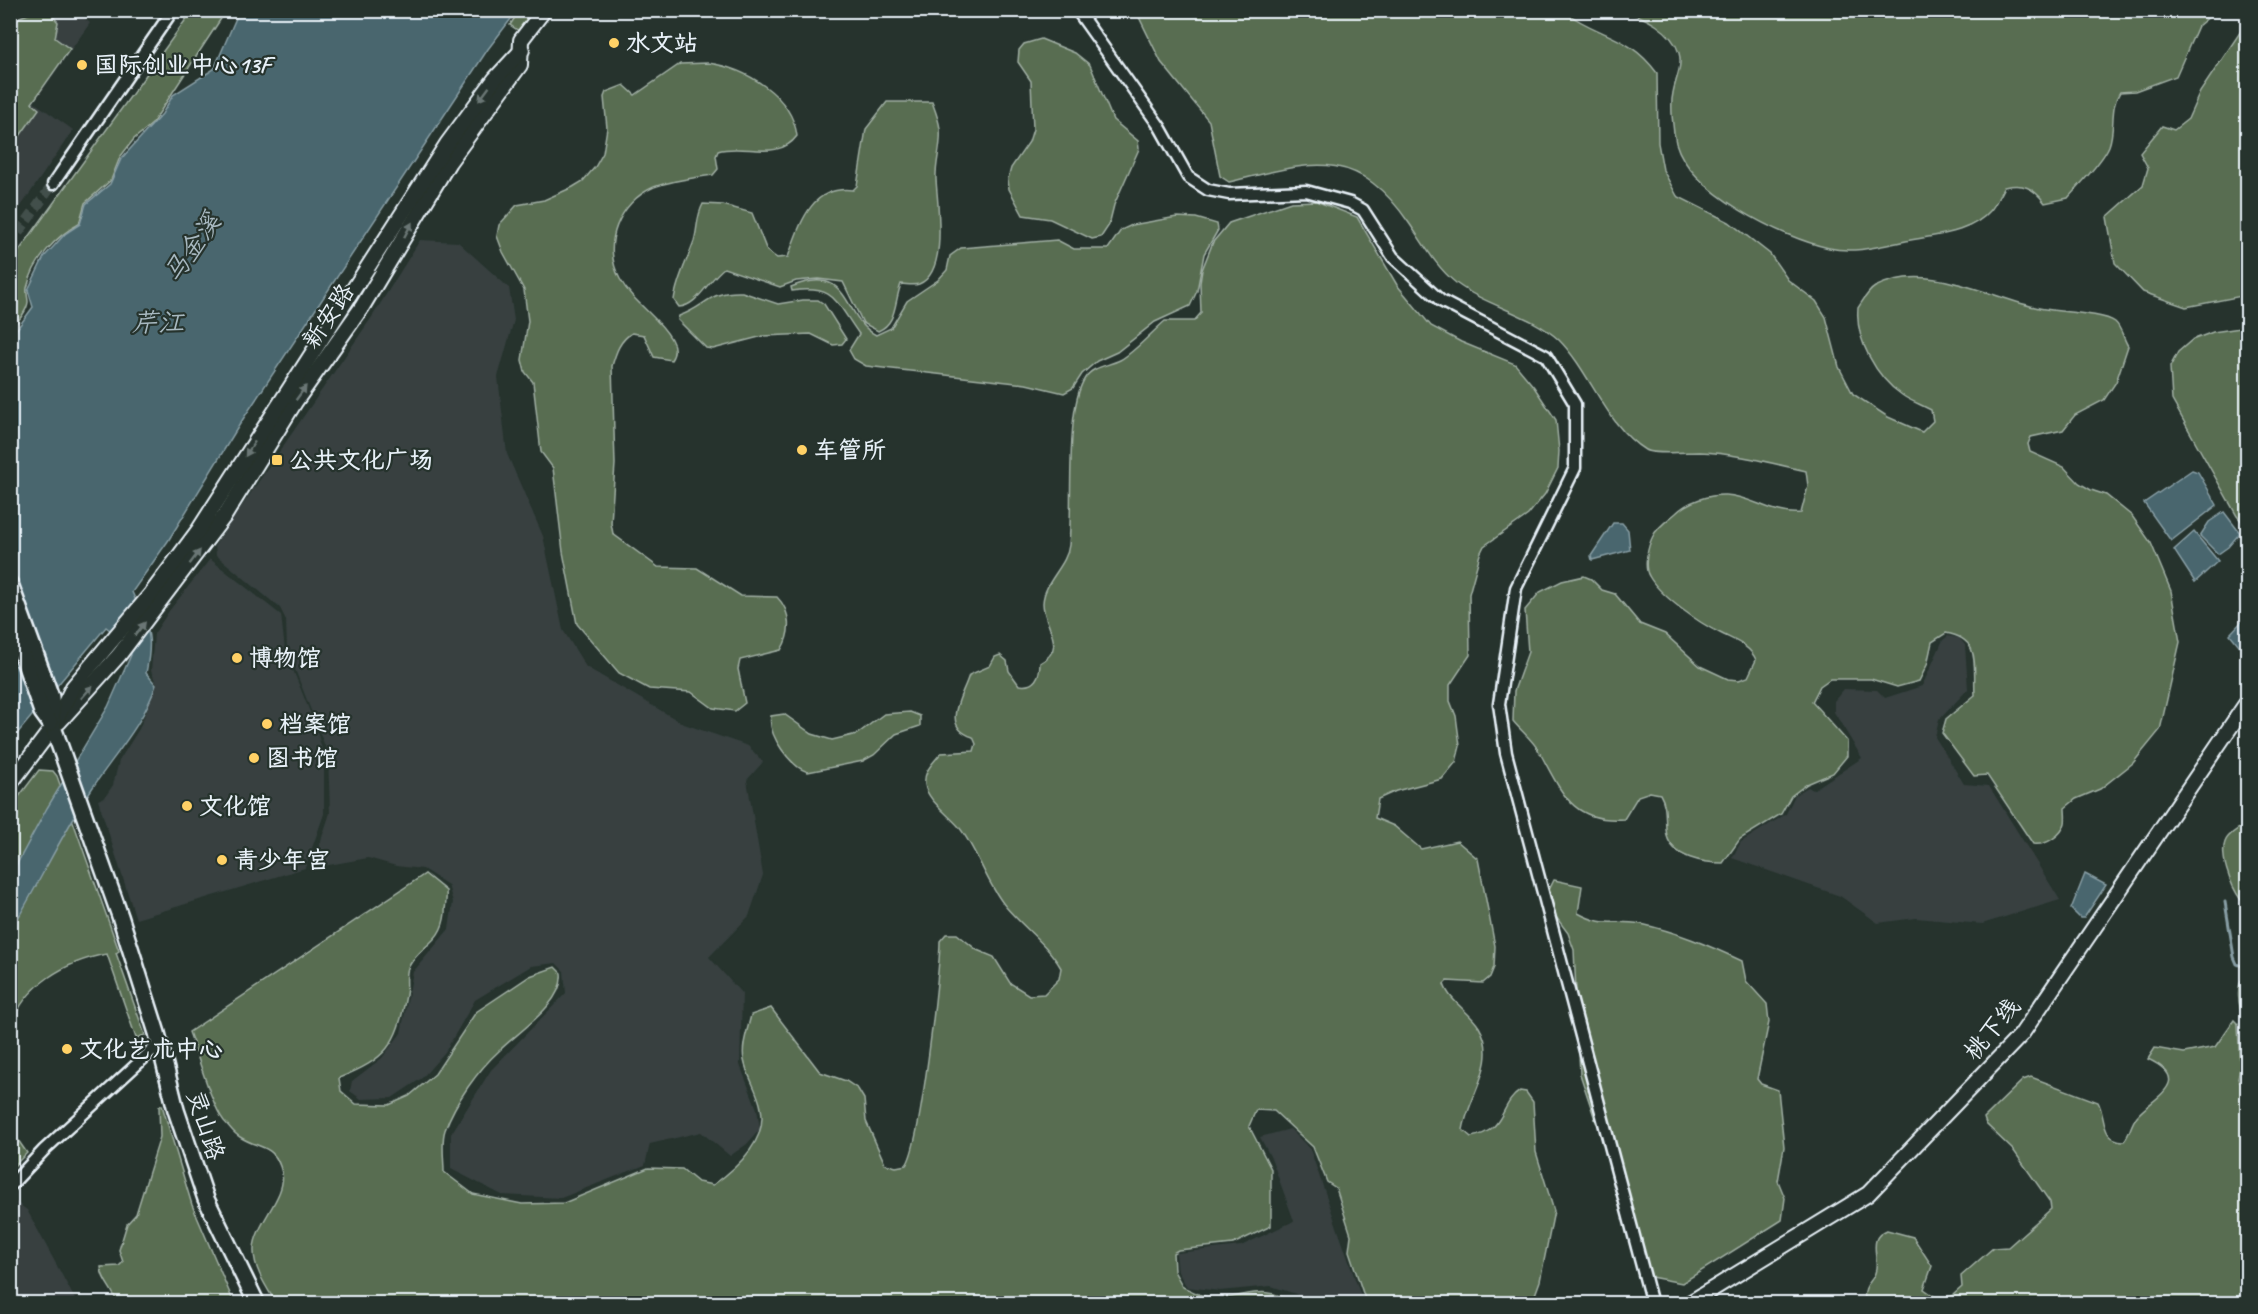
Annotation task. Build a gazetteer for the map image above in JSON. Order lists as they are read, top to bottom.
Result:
{
  "streets": {
    "highway": ["灵山路"],
    "main road": ["新安路", "桃下线"]
  },
  "water": ["马金溪", "芹江"],
  "places": {
    "other": [
      "水文站",
      "国际创业中心13F",
      "车管所",
      "博物馆",
      "档案馆",
      "图书馆",
      "文化馆",
      "青少年宫",
      "文化艺术中心"
    ],
    "transit": ["公共文化广场"]
  }
}
